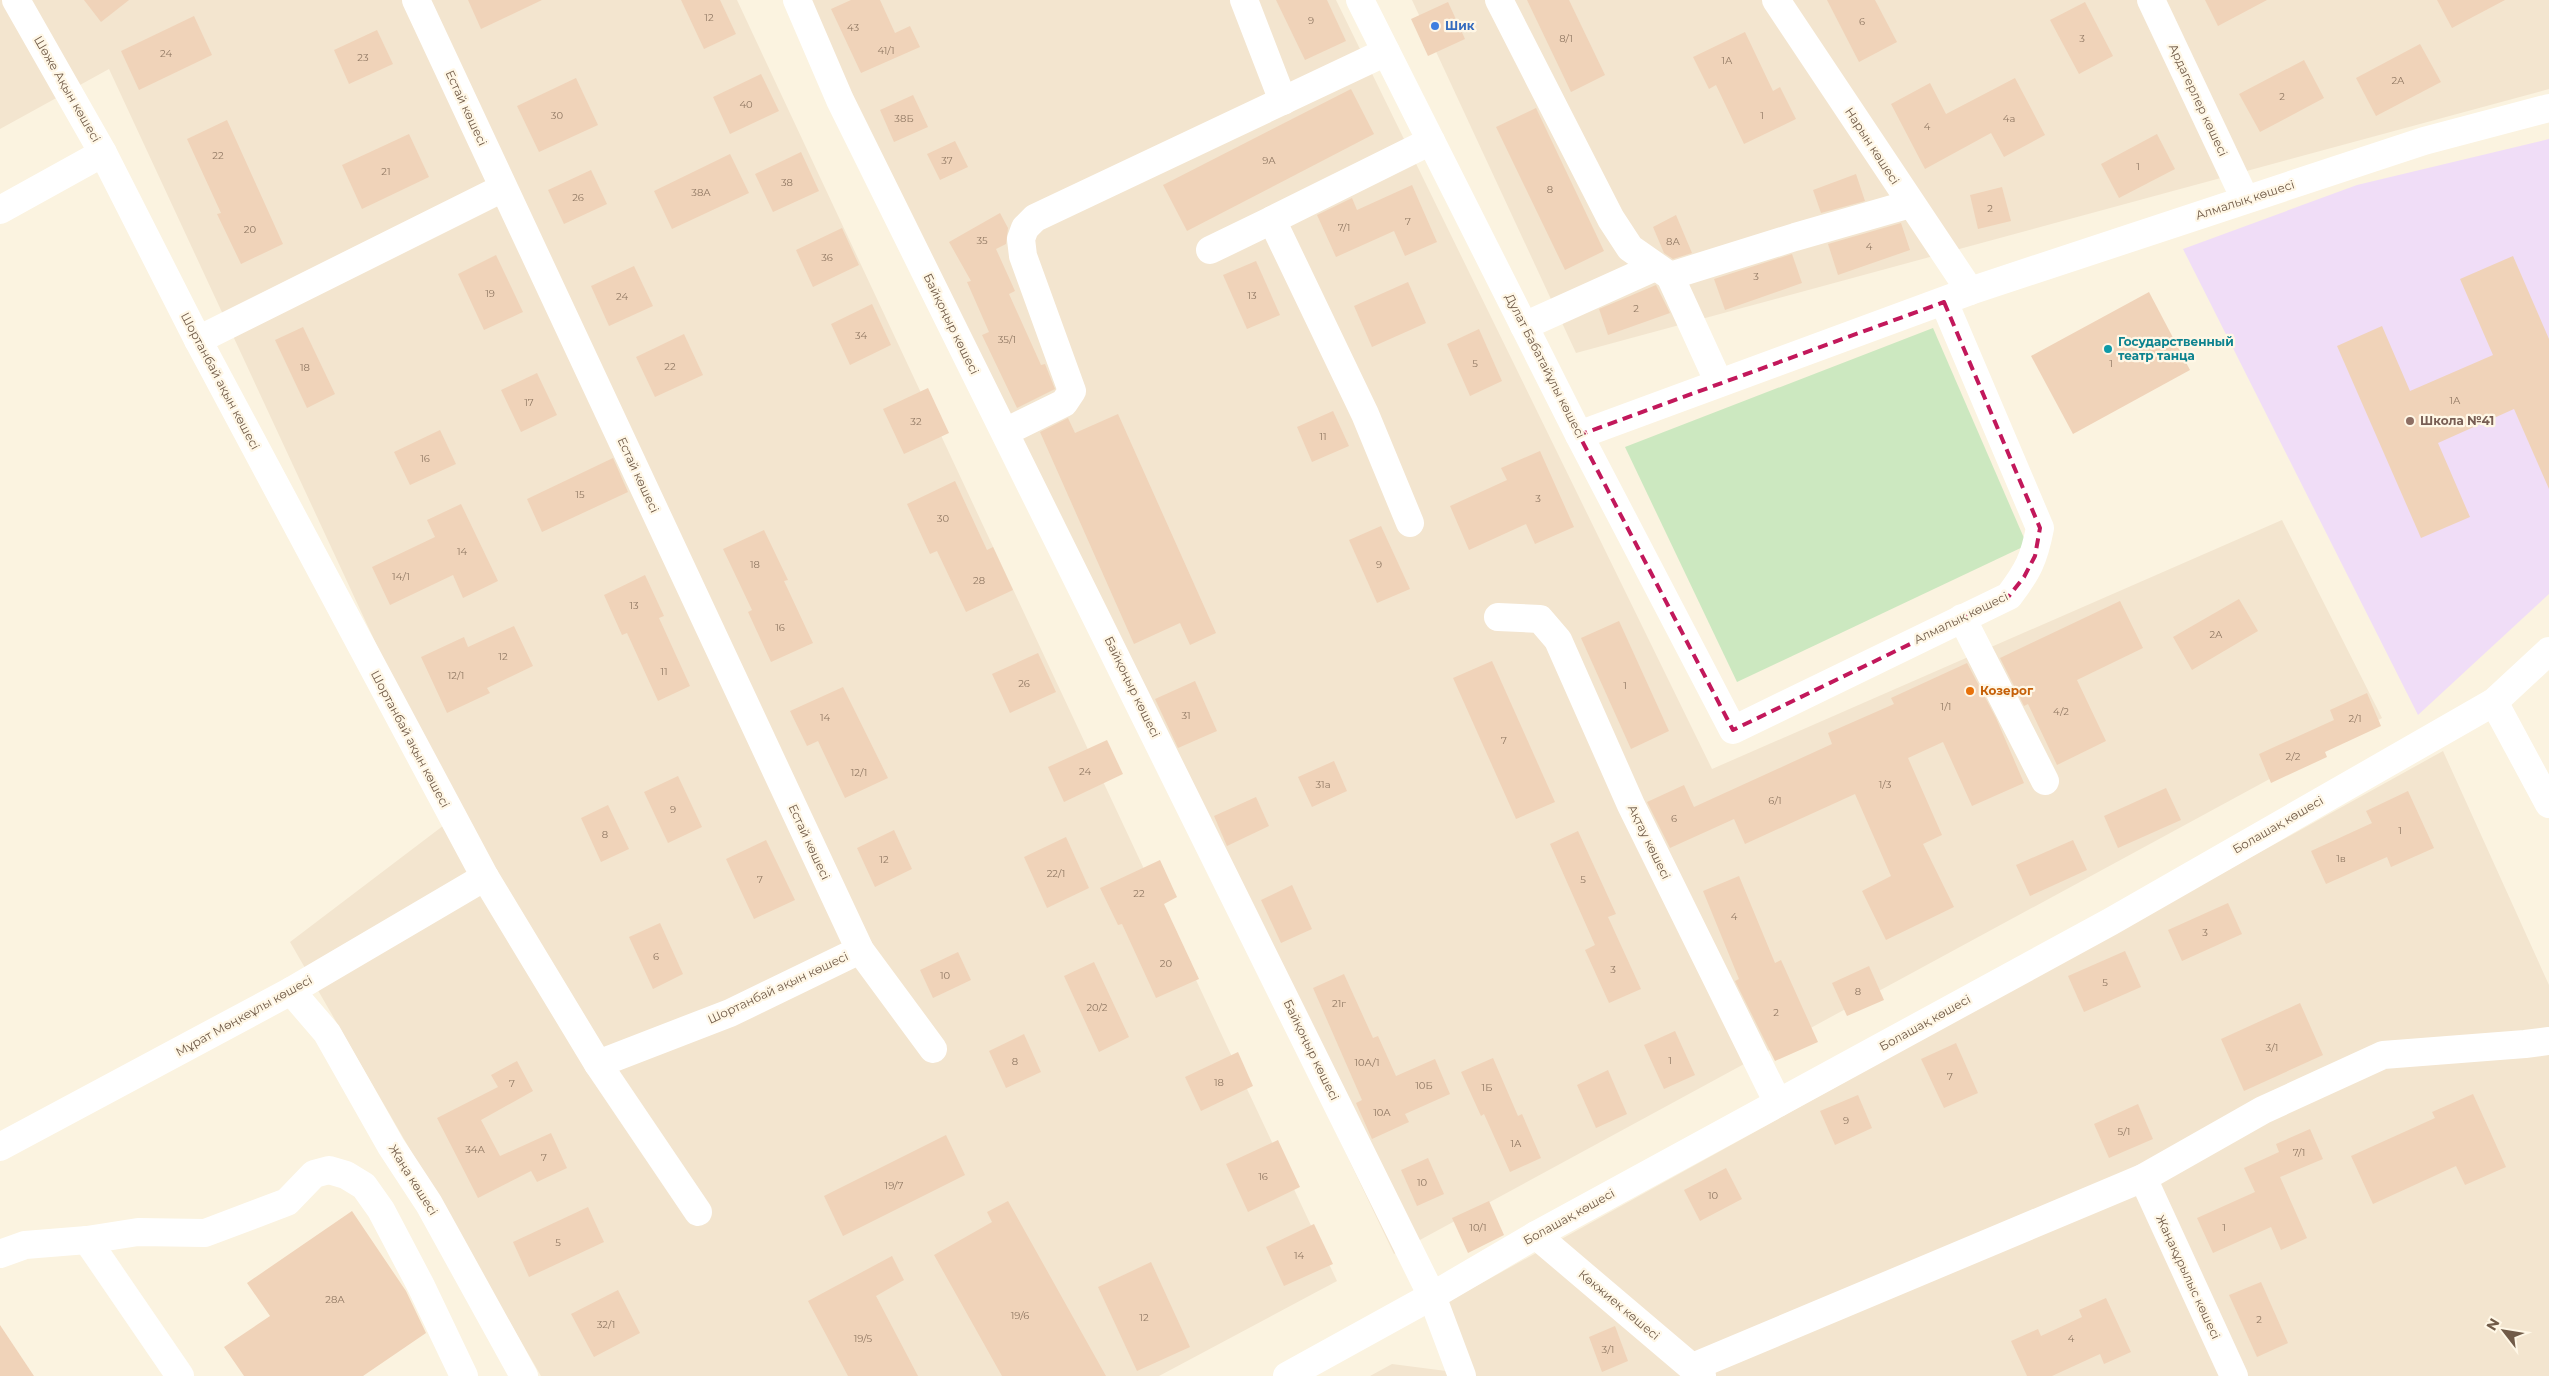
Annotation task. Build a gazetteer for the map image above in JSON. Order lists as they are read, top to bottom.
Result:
{
  "streets": {
    "street": [
      "Шөже Ақын көшесі",
      "Ардагерлер көшесі",
      "Естай көшесі",
      "Нарын көшесі",
      "Алмалық көшесі",
      "Байқоңыр көшесі",
      "Дулат Бабатайұлы көшесі",
      "Шортанбай ақын көшесі",
      "Болашақ көшесі",
      "Ақтау көшесі",
      "Мұрат Мөңкеұлы көшесі",
      "Жаңа көшесі",
      "Жаңақұрылыс көшесі",
      "Көкжиек көшесі"
    ]
  },
  "crossings": [
    ["Шөже Ақын көшесі", "Шортанбай ақын көшесі"],
    ["Ардагерлер көшесі", "Алмалық көшесі"],
    ["Естай көшесі", "Шортанбай ақын көшесі"],
    ["Нарын көшесі", "Алмалық көшесі"],
    ["Алмалық көшесі", "Дулат Бабатайұлы көшесі"],
    ["Байқоңыр көшесі", "Болашақ көшесі"],
    ["Шортанбай ақын көшесі", "Мұрат Мөңкеұлы көшесі"],
    ["Болашақ көшесі", "Ақтау көшесі"],
    ["Болашақ көшесі", "Көкжиек көшесі"],
    ["Мұрат Мөңкеұлы көшесі", "Жаңа көшесі"]
  ],
  "places": [
    "Шик",
    "Государственный театр танца",
    "Школа №41",
    "Козерог"
  ],
  "house_numbers": [
    "12",
    "9",
    "6",
    "43",
    "8/1",
    "3",
    "41/1",
    "24",
    "23",
    "1А",
    "2А",
    "2",
    "40",
    "30",
    "1",
    "38Б",
    "4а",
    "4",
    "22",
    "37",
    "9А",
    "1",
    "21",
    "38",
    "8",
    "38А",
    "26",
    "2",
    "7",
    "7/1",
    "20",
    "35",
    "8А",
    "4",
    "36",
    "3",
    "19",
    "13",
    "24",
    "2",
    "34",
    "35/1",
    "5",
    "1",
    "22",
    "18",
    "1А",
    "17",
    "32",
    "11",
    "16",
    "15",
    "3",
    "30",
    "14",
    "18",
    "9",
    "14/1",
    "28",
    "13",
    "16",
    "2А",
    "12",
    "11",
    "12/1",
    "26",
    "1",
    "1/1",
    "4/2",
    "31",
    "14",
    "2/1",
    "7",
    "2/2",
    "24",
    "12/1",
    "31а",
    "1/3",
    "6/1",
    "9",
    "6",
    "1",
    "8",
    "1в",
    "12",
    "22/1",
    "7",
    "5",
    "22",
    "4",
    "3",
    "6",
    "20",
    "3",
    "10",
    "5",
    "8",
    "21г",
    "20/2",
    "2",
    "3/1",
    "1",
    "8",
    "10А/1",
    "7",
    "18",
    "7",
    "10Б",
    "1Б",
    "10А",
    "9",
    "5/1",
    "1А",
    "34А",
    "7/1",
    "7",
    "16",
    "10",
    "19/7",
    "10",
    "10/1",
    "1",
    "5",
    "14",
    "28А",
    "19/6",
    "12",
    "2",
    "32/1",
    "19/5",
    "4",
    "3/1"
  ],
  "north": "top left"
}
